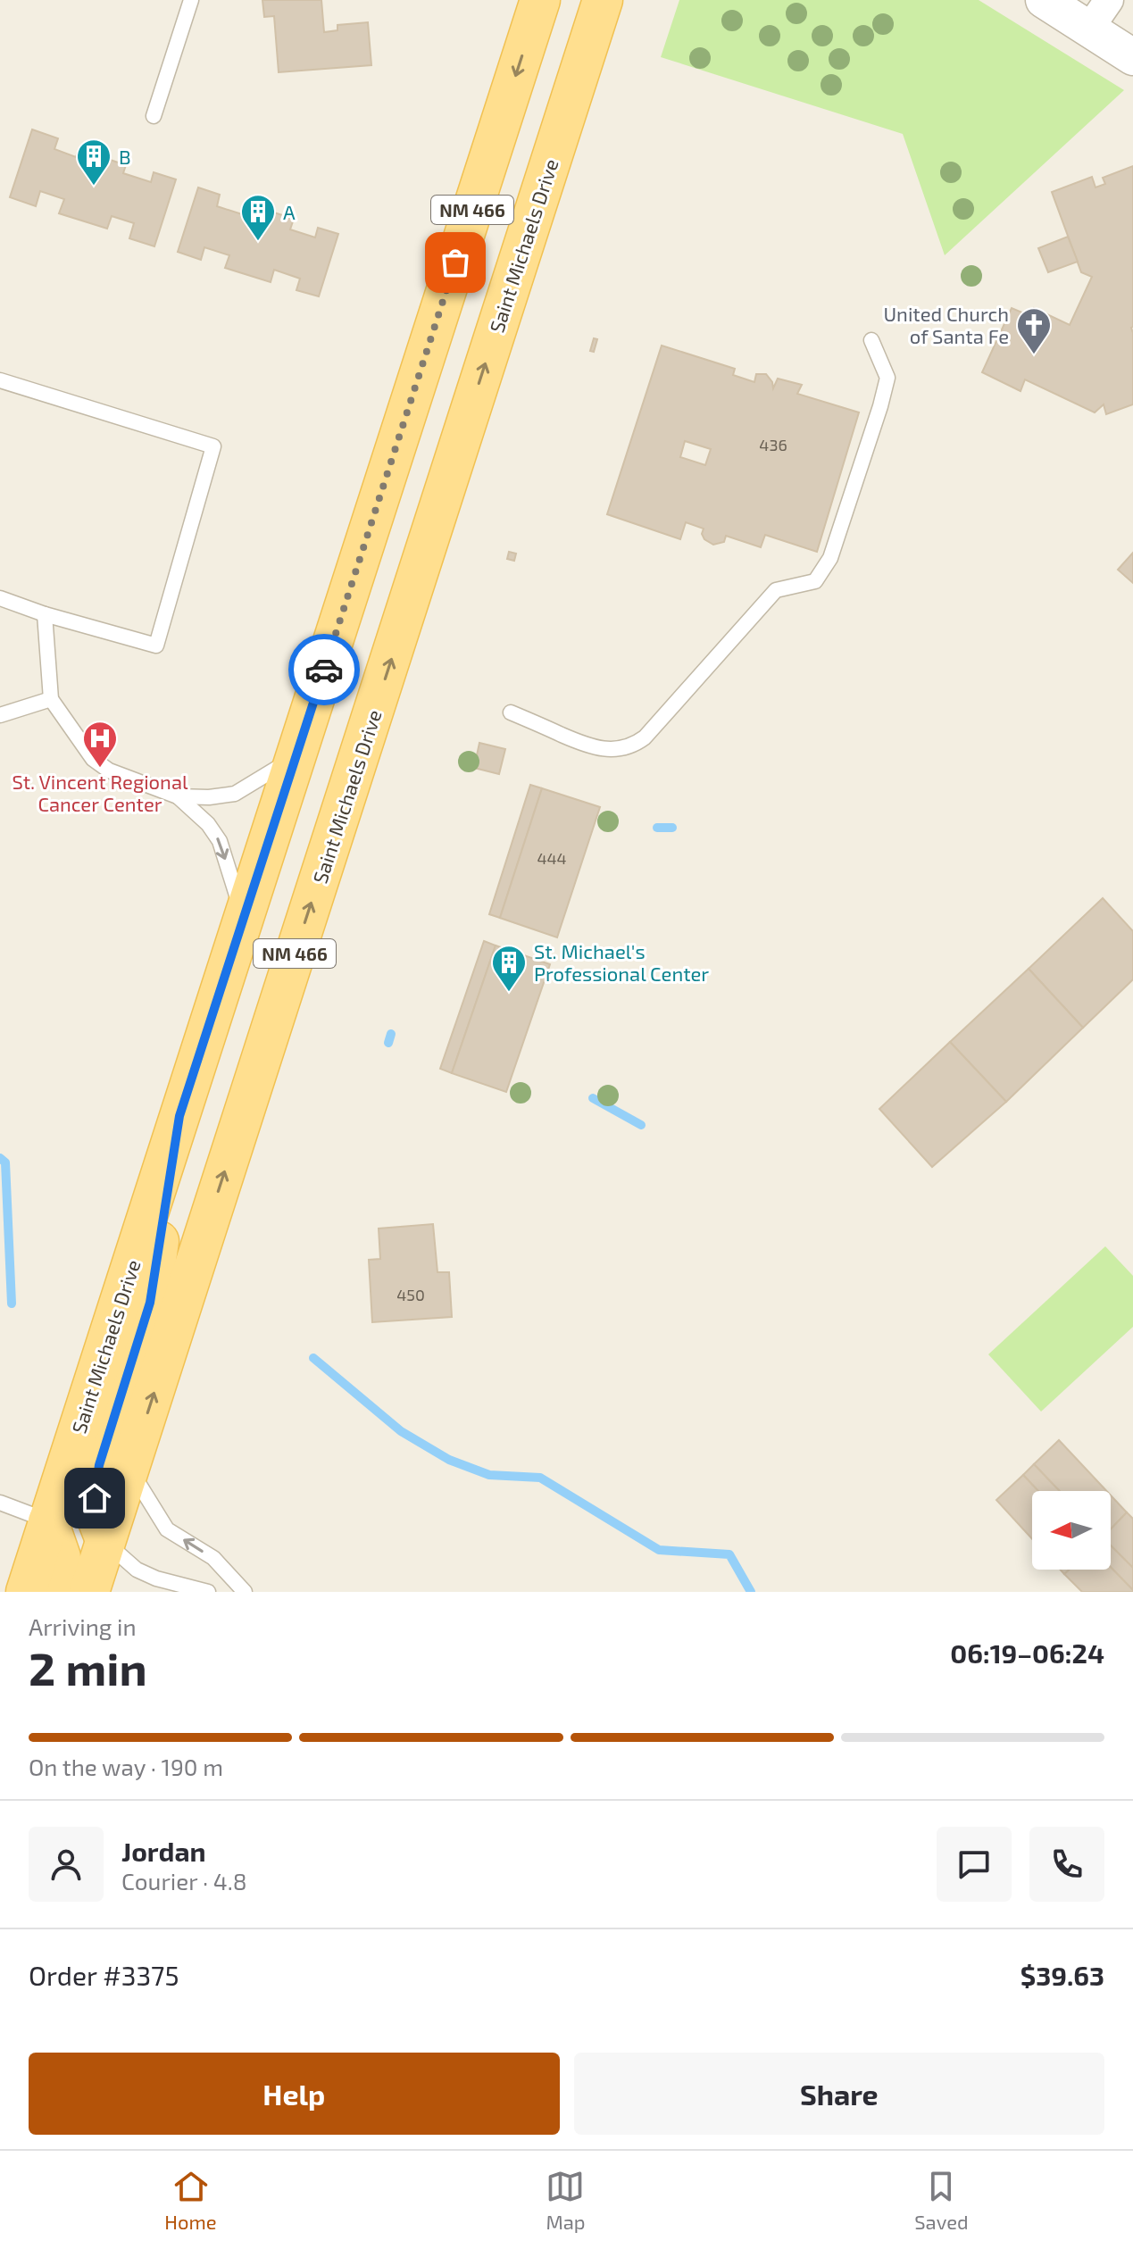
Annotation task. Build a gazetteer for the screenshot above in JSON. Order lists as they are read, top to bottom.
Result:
{
  "streets": {
    "main road": ["NM 466", "Saint Michaels Drive"]
  },
  "places": {
    "building": ["B", "A", "St. Michael's Professional Center"],
    "church": ["United Church of Santa Fe"],
    "hospital": ["St. Vincent Regional Cancer Center"]
  },
  "house_numbers": ["436", "444", "450"],
  "north": "left",
  "page": {
    "heading": ["2 min", "Arriving in", "06:19–06:24"],
    "panel": [
      "Jordan",
      "Courier · 4.8",
      "Order #3375",
      "$39.63"
    ],
    "bar": "On the way · 190 m",
    "buttons": ["Help", "Share"],
    "tabs": ["Home", "Map", "Saved"]
  }
}
